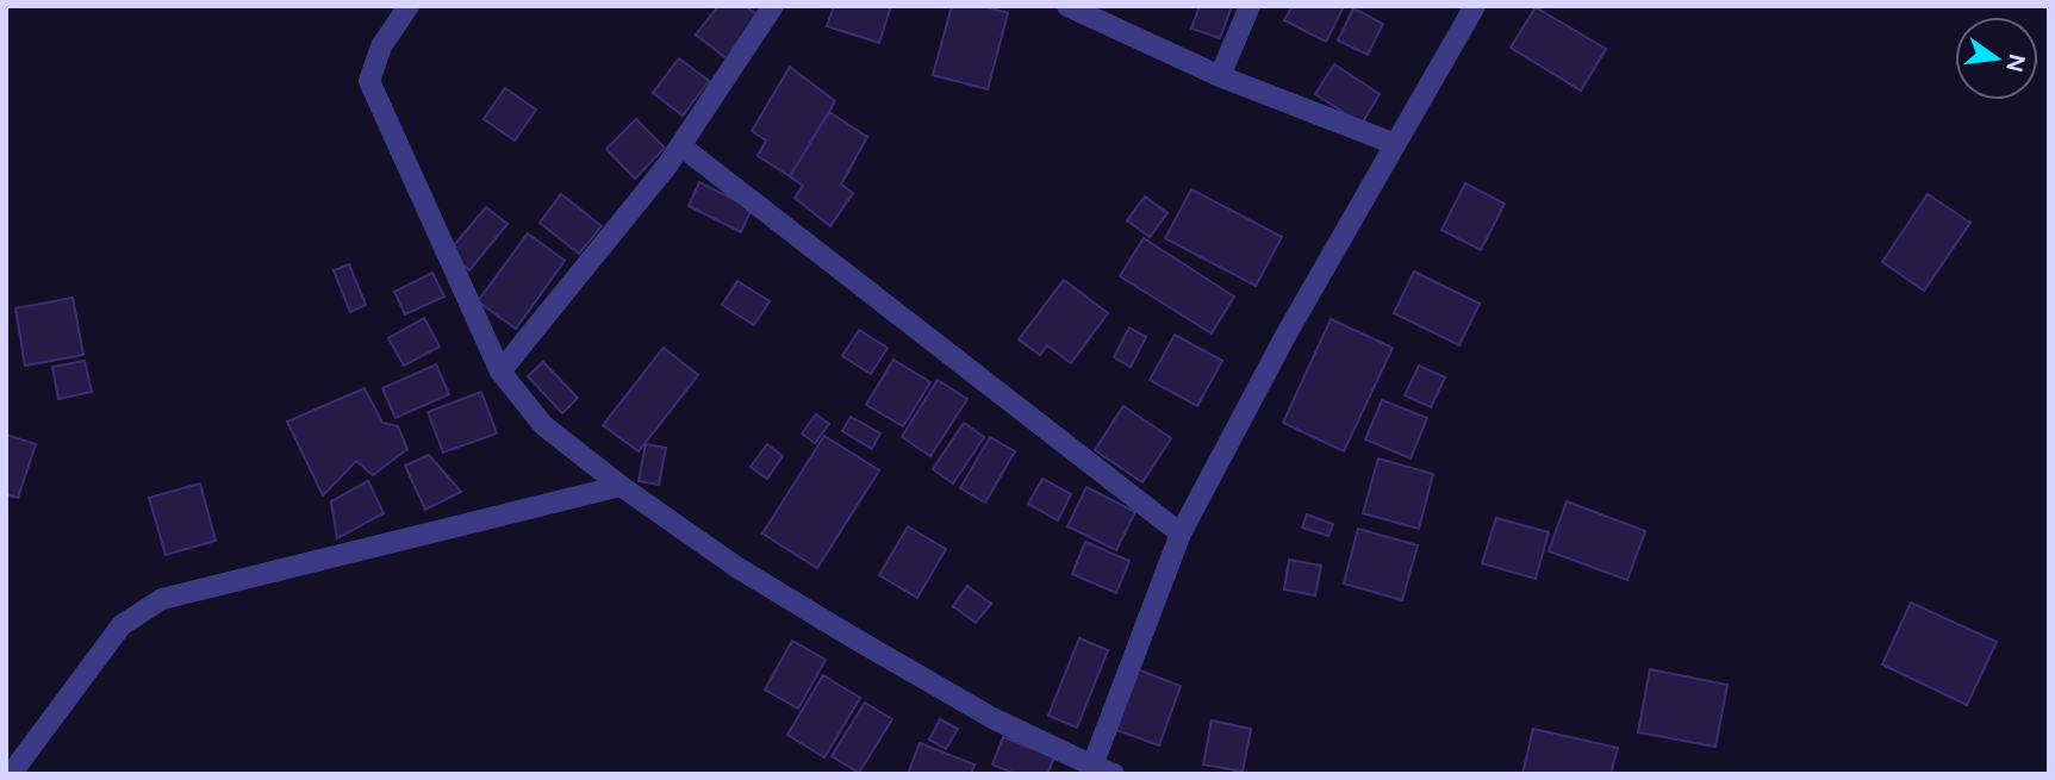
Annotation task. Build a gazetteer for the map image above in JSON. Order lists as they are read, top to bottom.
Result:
{
  "north": "right"
}
